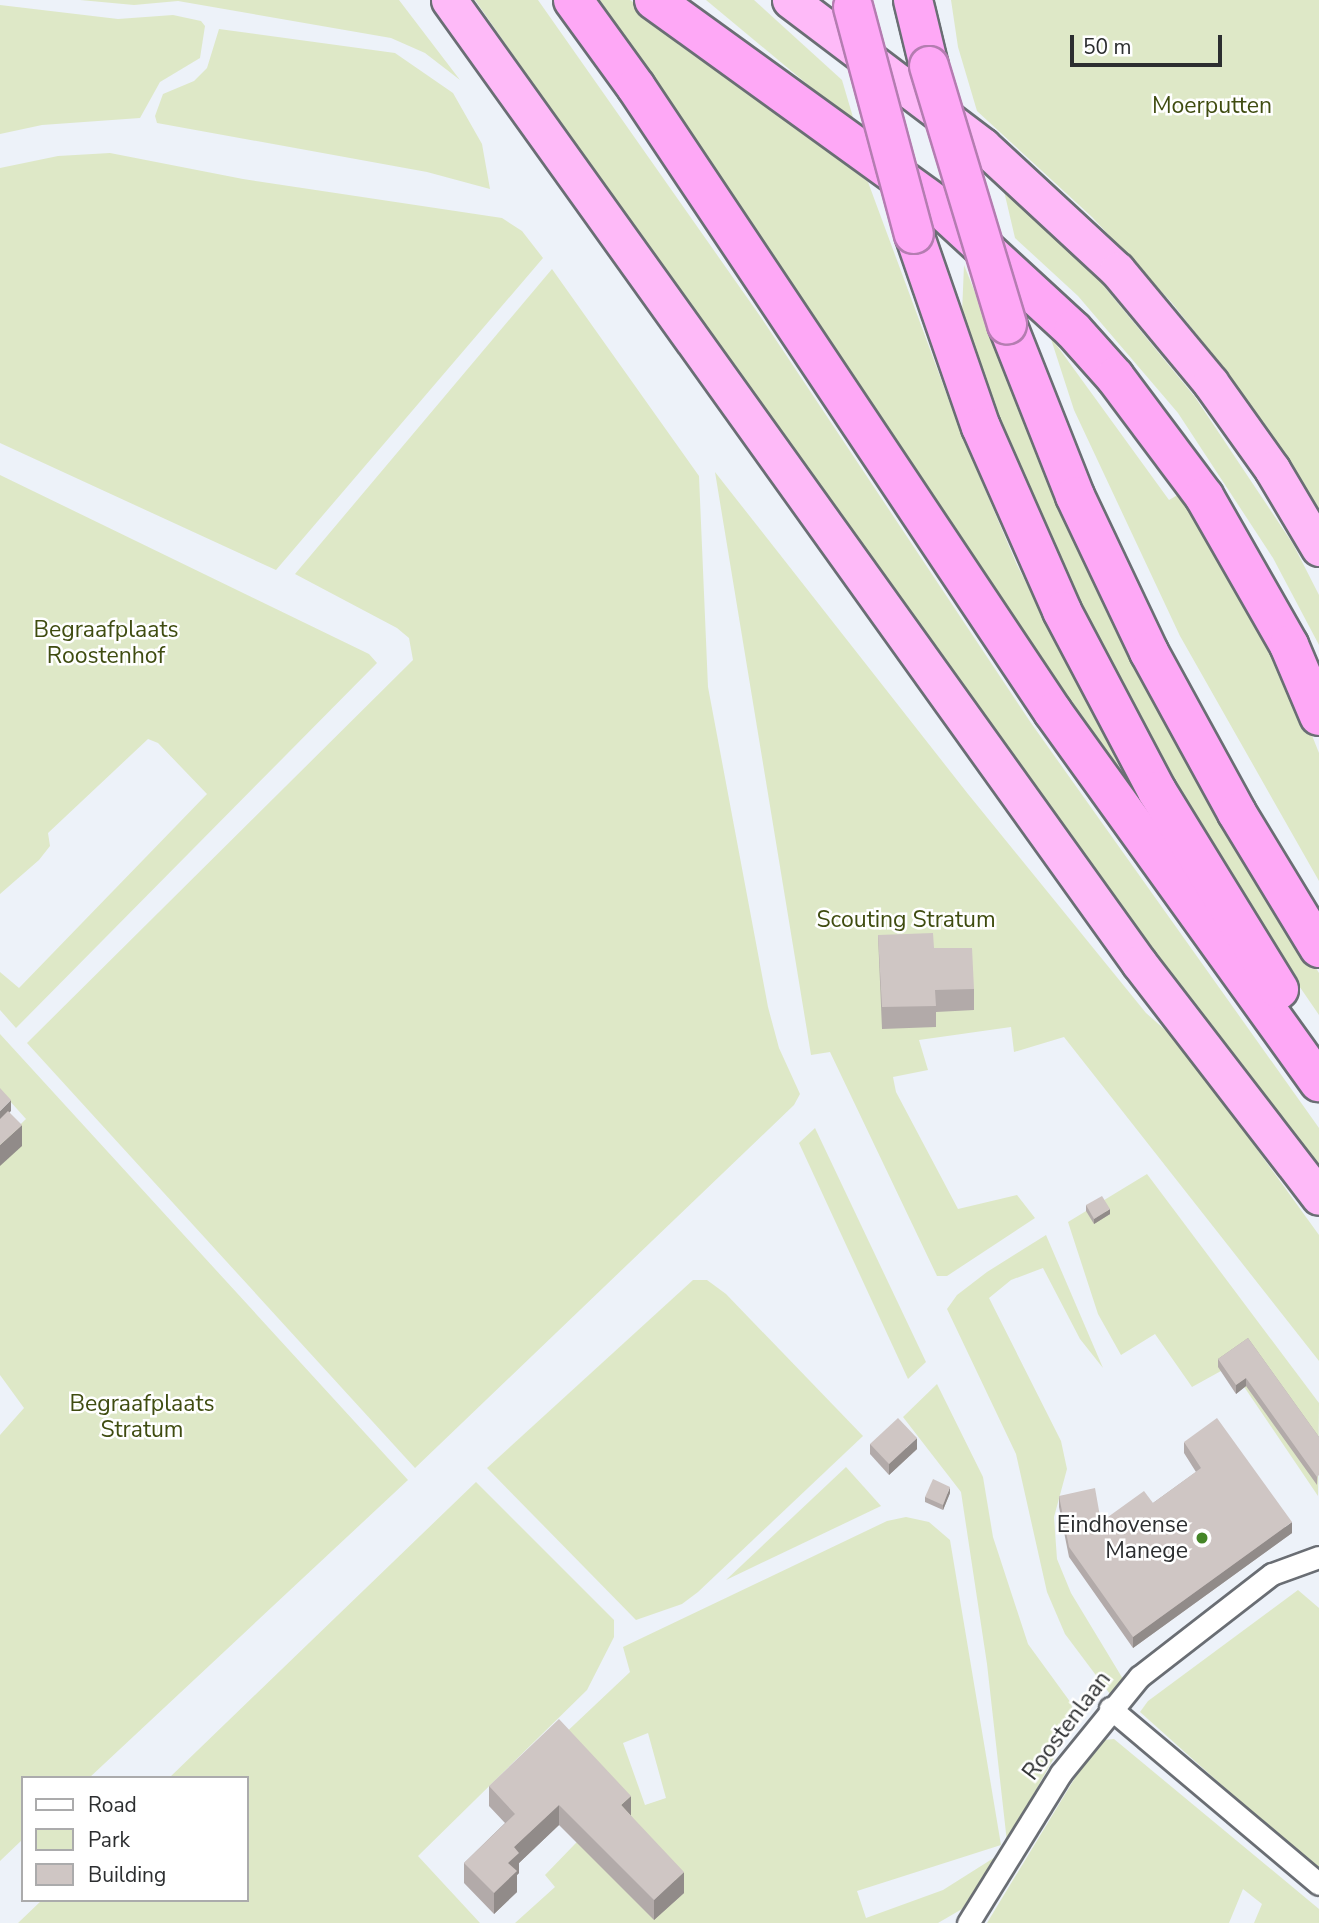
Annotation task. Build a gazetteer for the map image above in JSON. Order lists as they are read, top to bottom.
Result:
{
  "streets": {
    "street": ["Roostenlaan"]
  },
  "parks": [
    "Moerputten",
    "Begraafplaats Roostenhof",
    "Scouting Stratum",
    "Begraafplaats Stratum"
  ],
  "places": ["Eindhovense Manege"],
  "legend": ["Road", "Park", "Building"],
  "scale_bar": "50 m"
}
